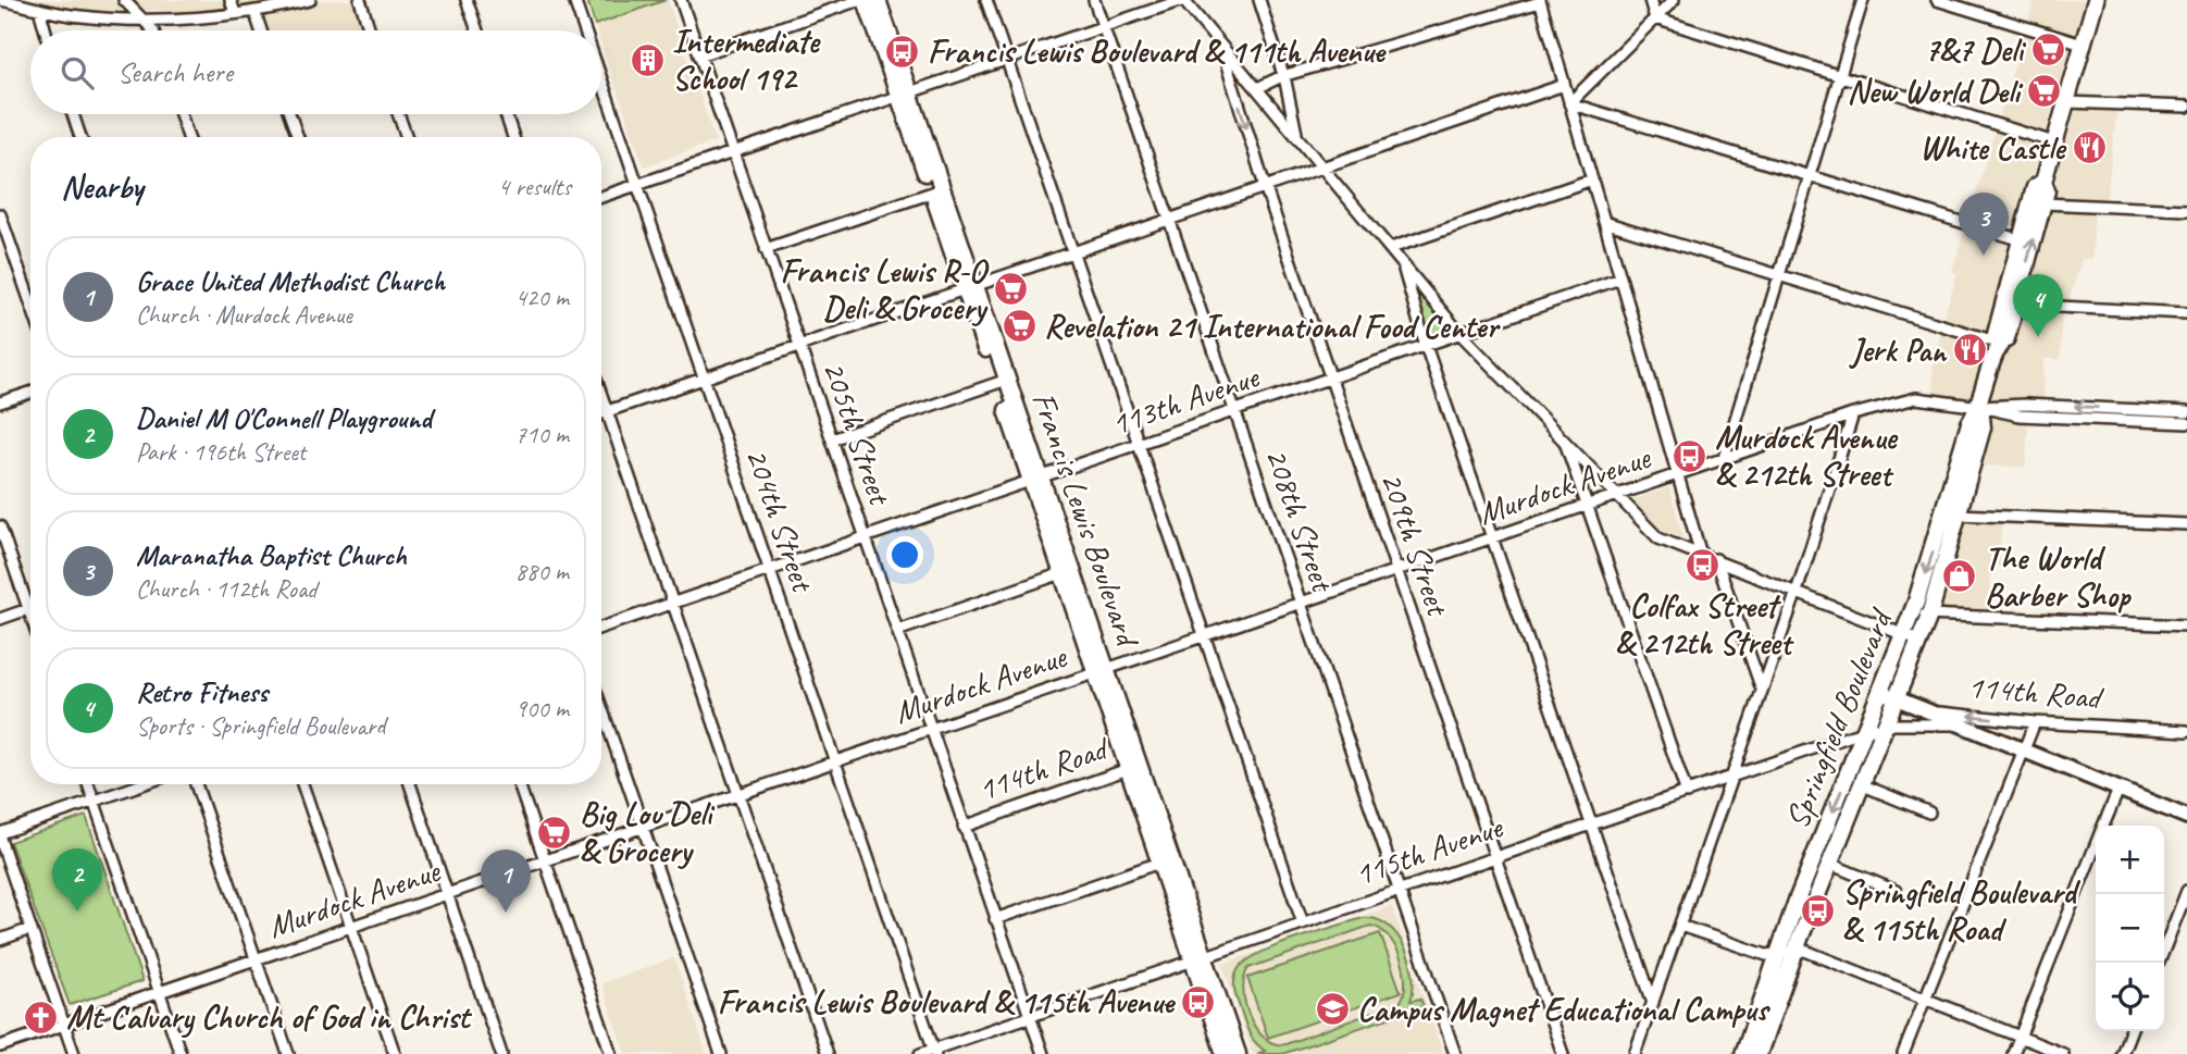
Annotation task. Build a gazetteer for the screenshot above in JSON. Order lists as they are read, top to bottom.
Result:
{
  "streets": {
    "main road": [
      "Francis Lewis Boulevard",
      "114th Road",
      "Springfield Boulevard",
      "115th Avenue"
    ],
    "street": [
      "113th Avenue",
      "205th Street",
      "Murdock Avenue",
      "204th Street",
      "208th Street",
      "209th Street"
    ]
  },
  "crossings": [
    ["113th Avenue", "205th Street"],
    ["113th Avenue", "Francis Lewis Boulevard"],
    ["113th Avenue", "204th Street"],
    ["113th Avenue", "208th Street"],
    ["113th Avenue", "209th Street"],
    ["205th Street", "Murdock Avenue"],
    ["205th Street", "114th Road"],
    ["205th Street", "115th Avenue"],
    ["Murdock Avenue", "Francis Lewis Boulevard"],
    ["Murdock Avenue", "204th Street"],
    ["Murdock Avenue", "208th Street"],
    ["Murdock Avenue", "209th Street"],
    ["Murdock Avenue", "Springfield Boulevard"],
    ["Francis Lewis Boulevard", "114th Road"],
    ["Francis Lewis Boulevard", "115th Avenue"],
    ["204th Street", "115th Avenue"],
    ["208th Street", "115th Avenue"],
    ["209th Street", "115th Avenue"],
    ["114th Road", "Springfield Boulevard"],
    ["114th Road", "115th Avenue"],
    ["Springfield Boulevard", "115th Avenue"]
  ],
  "places": {
    "supermarket": [
      "7&7 Deli",
      "New World Deli",
      "Francis Lewis R-O Deli & Grocery",
      "Revelation 21 International Food Center",
      "Big Lou Deli & Grocery"
    ],
    "bus stop": [
      "Francis Lewis Boulevard & 111th Avenue",
      "Murdock Avenue & 212th Street",
      "Colfax Street & 212th Street",
      "Springfield Boulevard & 115th Road",
      "Francis Lewis Boulevard & 115th Avenue"
    ],
    "building": ["Intermediate School 192"],
    "restaurant": ["White Castle", "Jerk Pan"],
    "shop": ["The World Barber Shop"],
    "school or university": ["Campus Magnet Educational Campus"],
    "church": ["Mt Calvary Church of God in Christ"]
  },
  "page": {
    "search": "Search here",
    "heading": ["Nearby", "4 results"],
    "pins": [
      "3",
      "4",
      "2",
      "1"
    ],
    "list": [
      {
        "mark": "1",
        "name": "Grace United Methodist Church",
        "note": "Church · Murdock Avenue",
        "value": "420 m"
      },
      {
        "mark": "2",
        "name": "Daniel M O'Connell Playground",
        "note": "Park · 196th Street",
        "value": "710 m"
      },
      {
        "mark": "3",
        "name": "Maranatha Baptist Church",
        "note": "Church · 112th Road",
        "value": "880 m"
      },
      {
        "mark": "4",
        "name": "Retro Fitness",
        "note": "Sports · Springfield Boulevard",
        "value": "900 m"
      }
    ],
    "map_buttons": ["+", "−"]
  }
}
